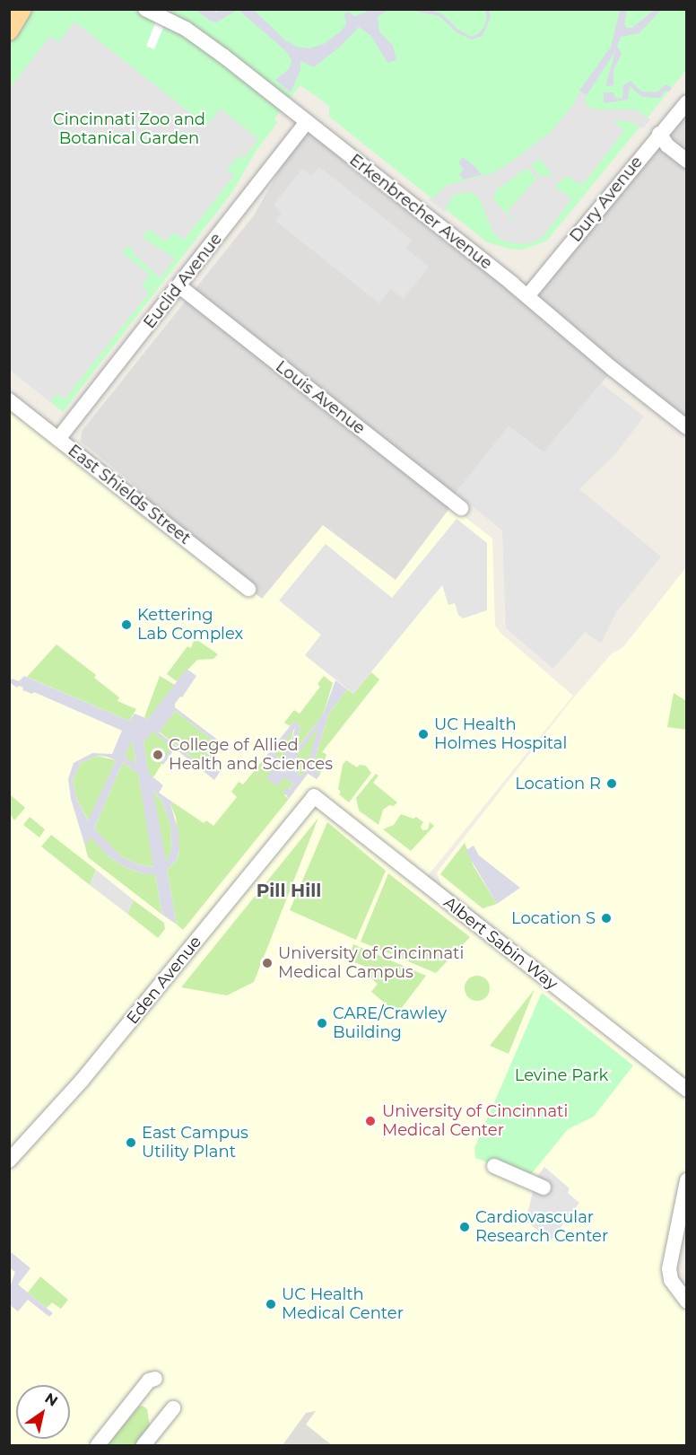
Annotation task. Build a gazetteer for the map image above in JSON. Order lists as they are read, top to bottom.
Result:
{
  "streets": {
    "street": [
      "Dury Avenue",
      "Erkenbrecher Avenue",
      "Euclid Avenue",
      "Louis Avenue",
      "East Shields Street",
      "Albert Sabin Way",
      "Eden Avenue"
    ]
  },
  "crossings": [
    ["Dury Avenue", "Erkenbrecher Avenue"],
    ["Erkenbrecher Avenue", "Euclid Avenue"],
    ["Euclid Avenue", "Louis Avenue"],
    ["Euclid Avenue", "East Shields Street"],
    ["Albert Sabin Way", "Eden Avenue"]
  ],
  "districts": ["Pill Hill"],
  "parks": ["Cincinnati Zoo and Botanical Garden", "Levine Park"],
  "places": [
    "Kettering Lab Complex",
    "UC Health Holmes Hospital",
    "College of Allied Health and Sciences",
    "Location R",
    "Location S",
    "University of Cincinnati Medical Campus",
    "CARE/Crawley Building",
    "University of Cincinnati Medical Center",
    "East Campus Utility Plant",
    "Cardiovascular Research Center",
    "UC Health Medical Center"
  ],
  "north": "top right"
}
